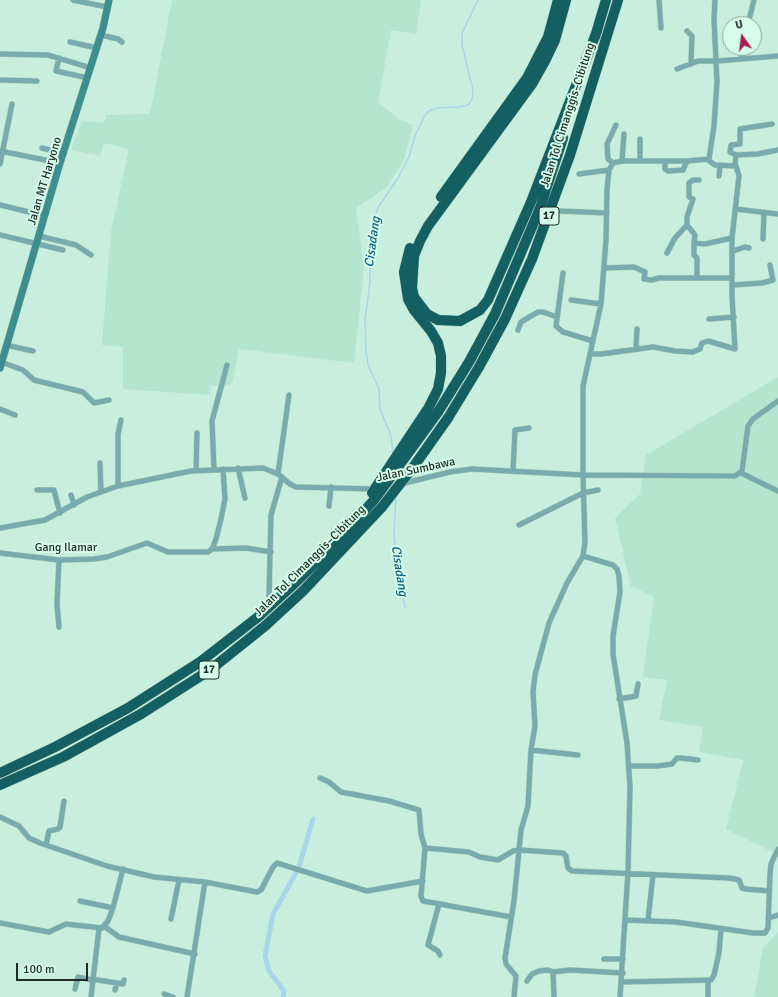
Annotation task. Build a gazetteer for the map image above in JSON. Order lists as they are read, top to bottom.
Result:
{
  "streets": {
    "highway": ["Jalan Tol Cimanggis–Cibitung", "17"],
    "main road": ["Jalan MT Haryono"],
    "street": ["Jalan Sumbawa", "Gang Ilamar"]
  },
  "water": ["Cisadang"],
  "scale_bar": "100 m",
  "north": "top"
}
